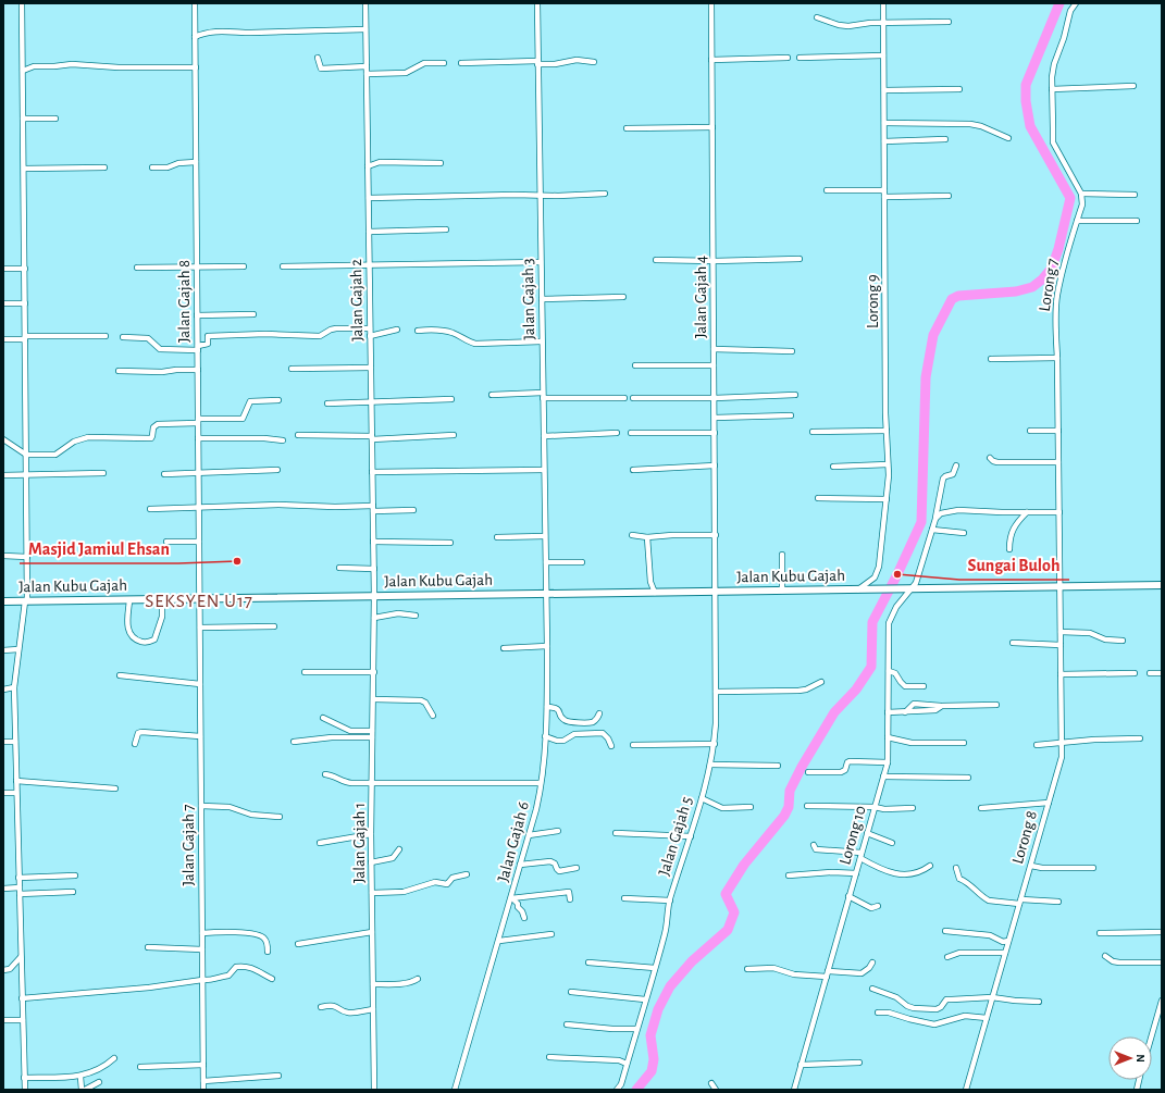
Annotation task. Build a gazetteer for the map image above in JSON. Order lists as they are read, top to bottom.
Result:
{
  "streets": {
    "street": [
      "Lorong 7",
      "Jalan Gajah 4",
      "Jalan Gajah 3",
      "Jalan Gajah 2",
      "Jalan Gajah 8",
      "Lorong 9",
      "Jalan Kubu Gajah",
      "Lorong 10",
      "Jalan Gajah 5",
      "Lorong 8",
      "Jalan Gajah 6",
      "Jalan Gajah 1",
      "Jalan Gajah 7"
    ]
  },
  "crossings": [
    ["Lorong 7", "Jalan Kubu Gajah"],
    ["Lorong 7", "Lorong 8"],
    ["Jalan Gajah 4", "Jalan Kubu Gajah"],
    ["Jalan Gajah 4", "Jalan Gajah 5"],
    ["Jalan Gajah 3", "Jalan Kubu Gajah"],
    ["Jalan Gajah 3", "Jalan Gajah 6"],
    ["Jalan Gajah 2", "Jalan Kubu Gajah"],
    ["Jalan Gajah 2", "Jalan Gajah 1"],
    ["Jalan Gajah 8", "Jalan Kubu Gajah"],
    ["Jalan Gajah 8", "Jalan Gajah 7"],
    ["Lorong 9", "Jalan Kubu Gajah"],
    ["Jalan Kubu Gajah", "Lorong 10"],
    ["Jalan Kubu Gajah", "Jalan Gajah 5"],
    ["Jalan Kubu Gajah", "Lorong 8"],
    ["Jalan Kubu Gajah", "Jalan Gajah 6"],
    ["Jalan Kubu Gajah", "Jalan Gajah 1"],
    ["Jalan Kubu Gajah", "Jalan Gajah 7"]
  ],
  "districts": ["SEKSYEN U17"],
  "places": ["Masjid Jamiul Ehsan", "Sungai Buloh"],
  "north": "right"
}
